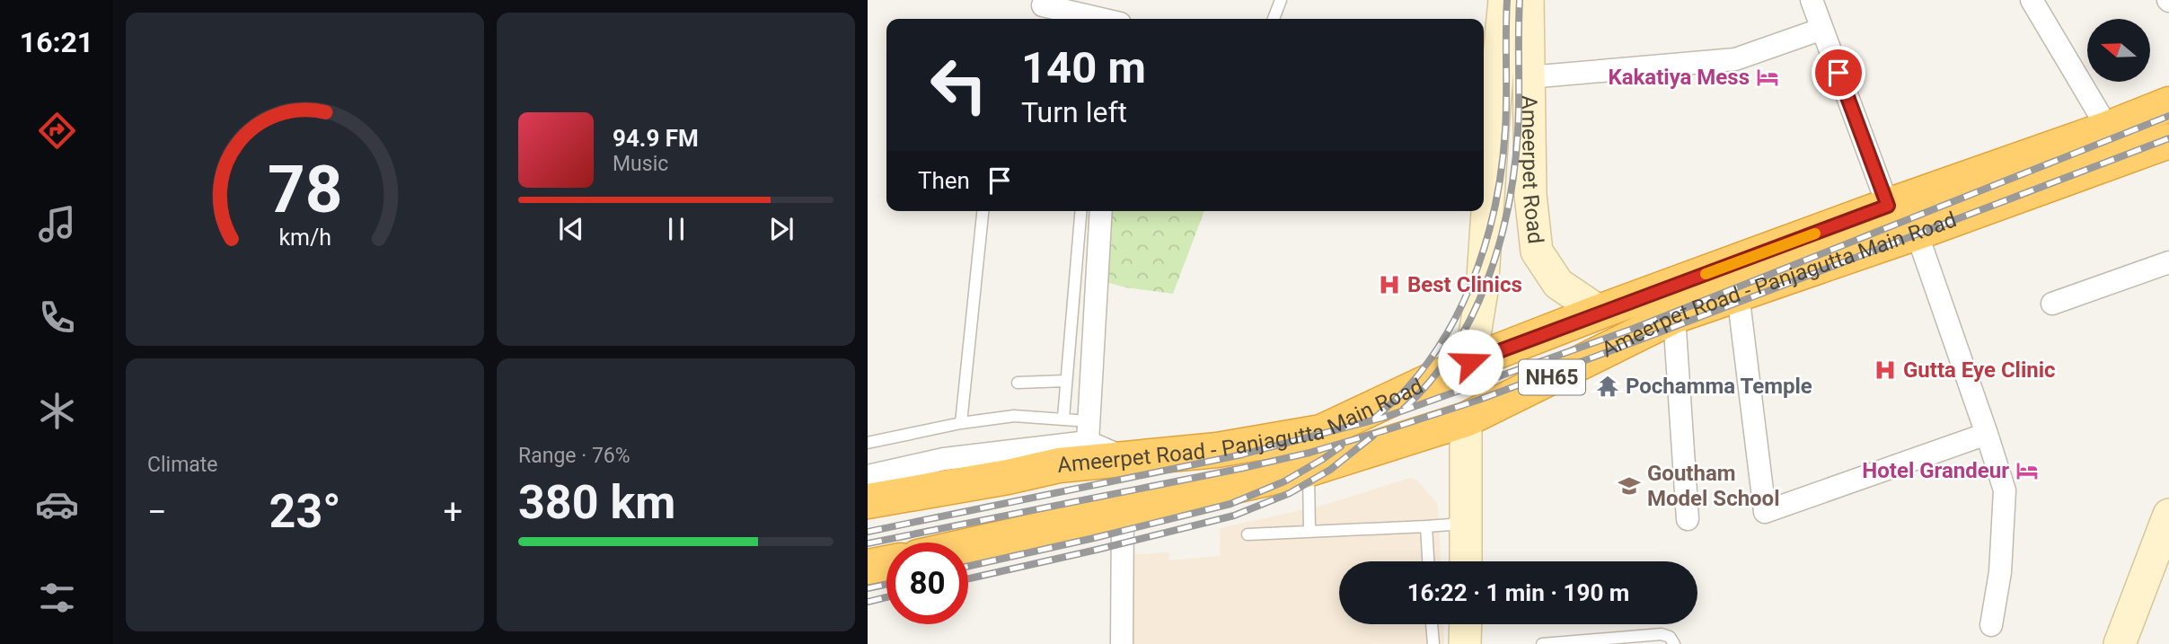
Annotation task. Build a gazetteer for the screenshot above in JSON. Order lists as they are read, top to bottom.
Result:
{
  "streets": {
    "highway": ["Ameerpet Road - Panjagutta Main Road", "NH65"],
    "main road": ["Ameerpet Road"]
  },
  "crossings": [
    ["Ameerpet Road", "Ameerpet Road - Panjagutta Main Road"]
  ],
  "places": {
    "hotel": ["Kakatiya Mess", "Hotel Grandeur"],
    "hospital": ["Best Clinics", "Gutta Eye Clinic"],
    "temple": ["Pochamma Temple"],
    "school or university": ["Goutham Model School"]
  },
  "north": "left",
  "page": {
    "tabs": "16:21",
    "turn": ["140 m", "Turn left"],
    "song": ["94.9 FM", "Music"],
    "then": "Then",
    "tile": [
      "Climate",
      ["Range · 76%", "380 km"]
    ],
    "heat": ["−", "23°", "+"],
    "limit": "80",
    "trip": "16:22 · 1 min · 190 m",
    "gauge": ["78", "km/h"]
  }
}
